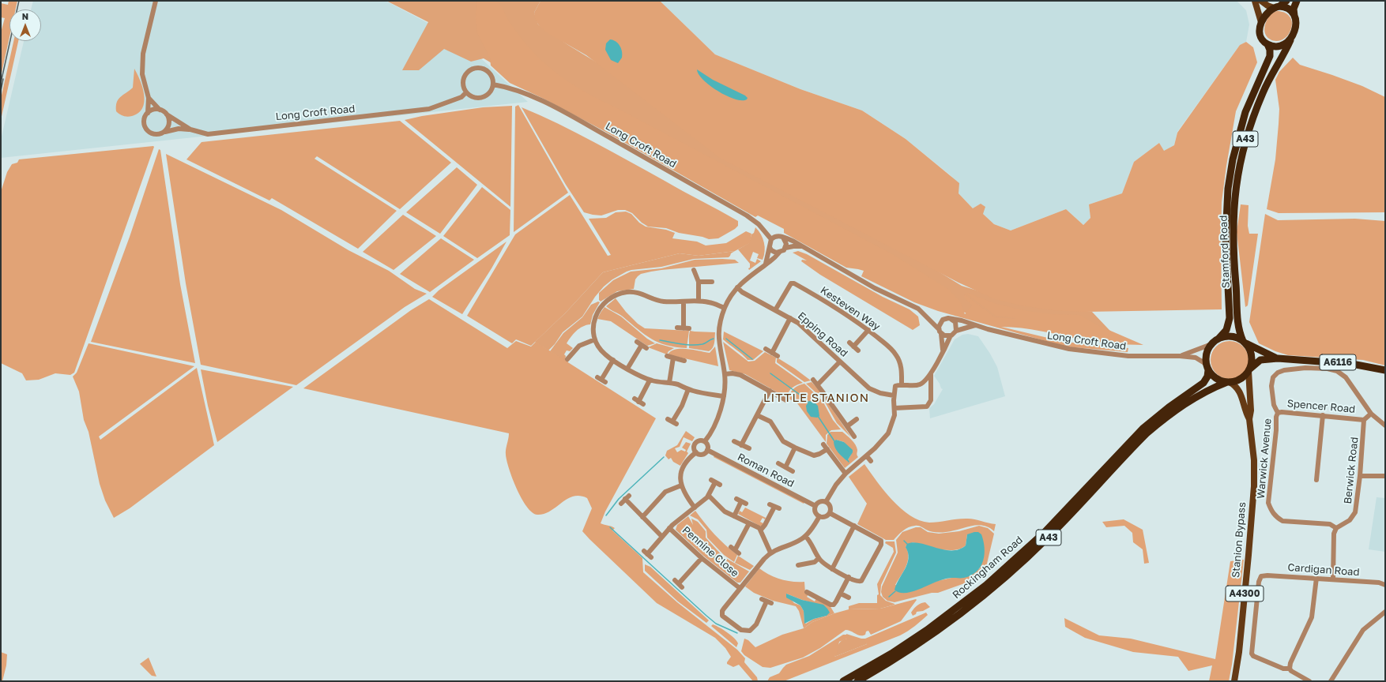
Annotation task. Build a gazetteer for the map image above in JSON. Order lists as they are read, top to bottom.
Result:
{
  "streets": {
    "highway": [
      "A43",
      "Stamford Road",
      "A6116",
      "Rockingham Road"
    ],
    "main road": ["Stanion Bypass", "A4300"],
    "street": [
      "Long Croft Road",
      "Kesteven Way",
      "Epping Road",
      "Spencer Road",
      "Warwick Avenue",
      "Roman Road",
      "Berwick Road",
      "Pennine Close",
      "Cardigan Road"
    ]
  },
  "crossings": [
    ["Long Croft Road", "Stamford Road"],
    ["Long Croft Road", "A6116"],
    ["Long Croft Road", "Rockingham Road"],
    ["Long Croft Road", "A4300"],
    ["A43", "Stamford Road"],
    ["Stamford Road", "A6116"],
    ["Stamford Road", "Rockingham Road"],
    ["Stamford Road", "A4300"],
    ["Kesteven Way", "Epping Road"],
    ["A6116", "Rockingham Road"],
    ["A6116", "A4300"],
    ["Spencer Road", "Warwick Avenue"],
    ["Spencer Road", "Berwick Road"],
    ["Warwick Avenue", "Berwick Road"],
    ["Stanion Bypass", "A4300"],
    ["Rockingham Road", "A4300"]
  ],
  "districts": ["LITTLE STANION"],
  "north": "top"
}
